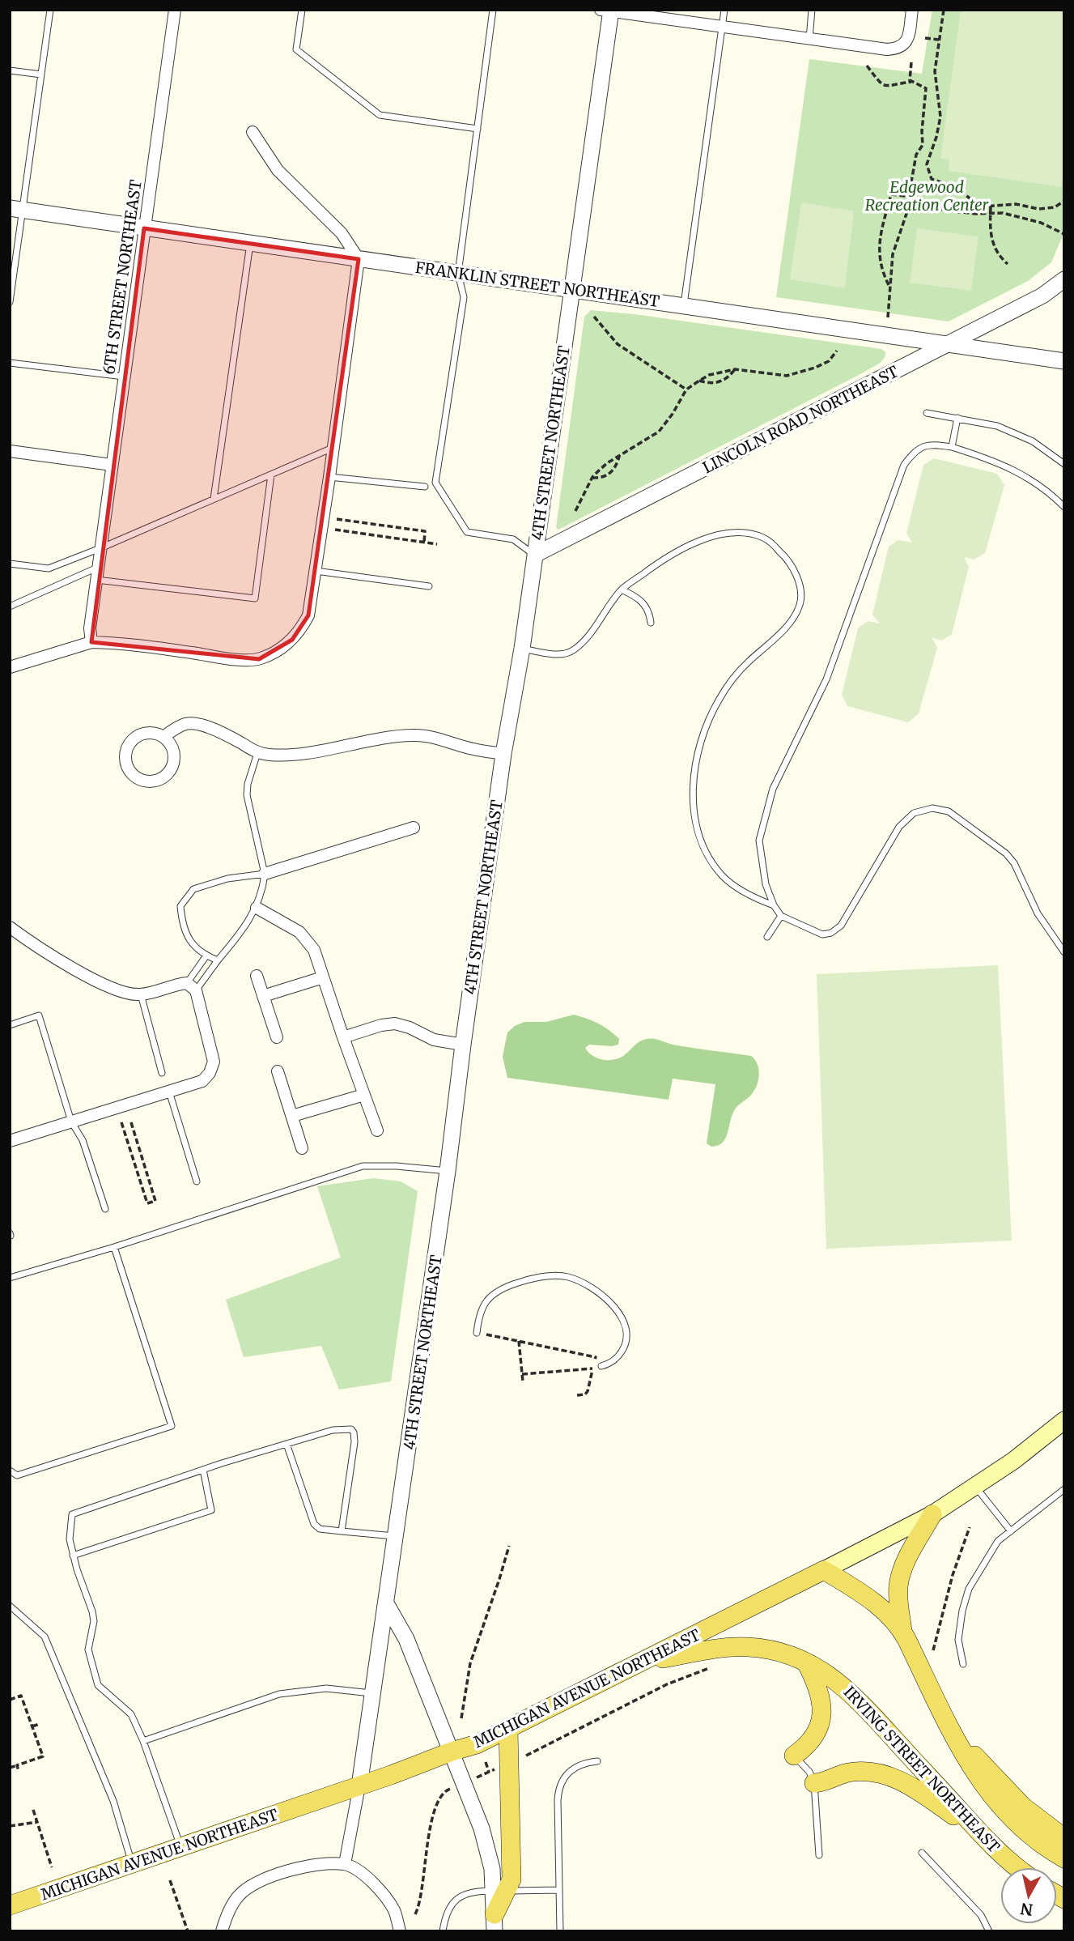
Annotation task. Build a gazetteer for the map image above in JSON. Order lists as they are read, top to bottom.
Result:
{
  "streets": {
    "main road": ["MICHIGAN AVENUE NORTHEAST", "IRVING STREET NORTHEAST"],
    "street": [
      "6TH STREET NORTHEAST",
      "FRANKLIN STREET NORTHEAST",
      "LINCOLN ROAD NORTHEAST",
      "4TH STREET NORTHEAST"
    ]
  },
  "crossings": [
    ["6TH STREET NORTHEAST", "FRANKLIN STREET NORTHEAST"],
    ["FRANKLIN STREET NORTHEAST", "LINCOLN ROAD NORTHEAST"],
    ["FRANKLIN STREET NORTHEAST", "4TH STREET NORTHEAST"],
    ["LINCOLN ROAD NORTHEAST", "4TH STREET NORTHEAST"],
    ["4TH STREET NORTHEAST", "MICHIGAN AVENUE NORTHEAST"],
    ["MICHIGAN AVENUE NORTHEAST", "IRVING STREET NORTHEAST"]
  ],
  "parks": ["Edgewood Recreation Center"],
  "north": "bottom"
}
